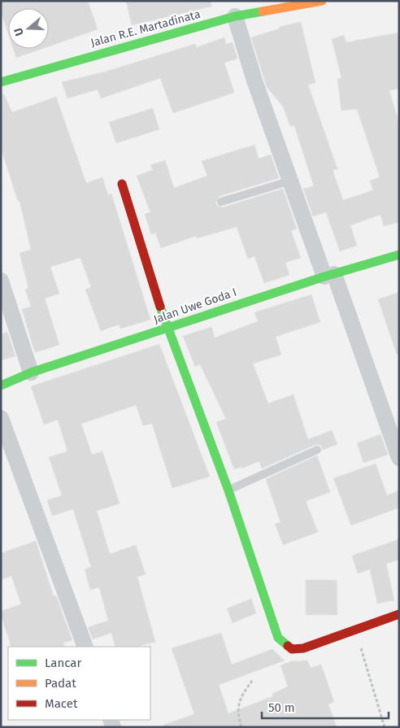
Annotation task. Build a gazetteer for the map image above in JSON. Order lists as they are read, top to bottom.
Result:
{
  "streets": {
    "main road": ["Jalan R.E. Martadinata", "Jalan Uwe Goda I"]
  },
  "legend": ["Lancar", "Padat", "Macet"],
  "scale_bar": "50 m",
  "north": "left"
}
